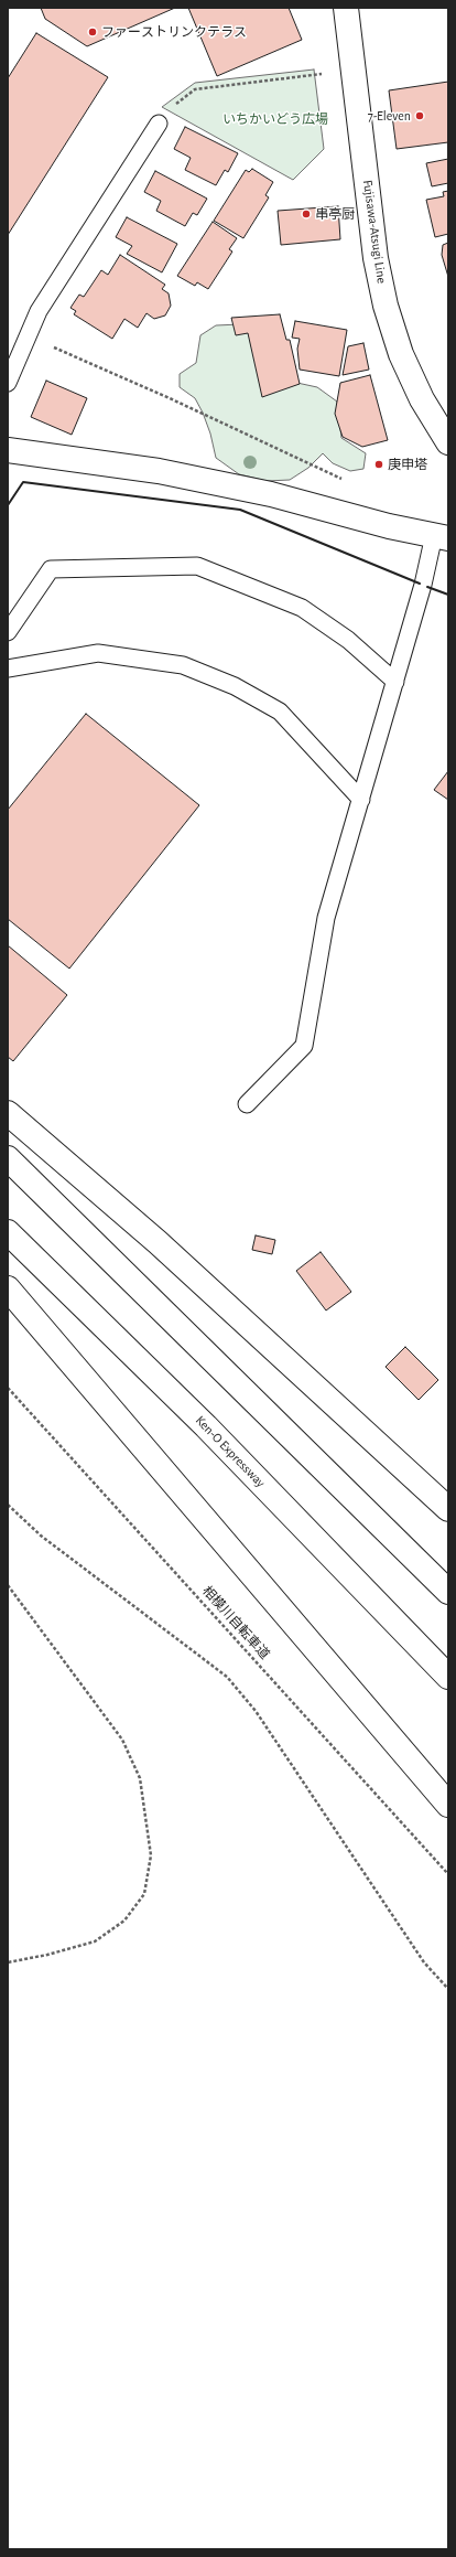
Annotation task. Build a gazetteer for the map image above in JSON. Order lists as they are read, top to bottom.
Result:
{
  "streets": {
    "main road": ["Fujisawa-Atsugi Line", "Ken-O Expressway"],
    "path": ["相模川自転車道"]
  },
  "parks": ["いちかいどう広場"],
  "places": [
    "ファーストリンクテラス",
    "7-Eleven",
    "串亭厨",
    "庚申塔"
  ]
}
